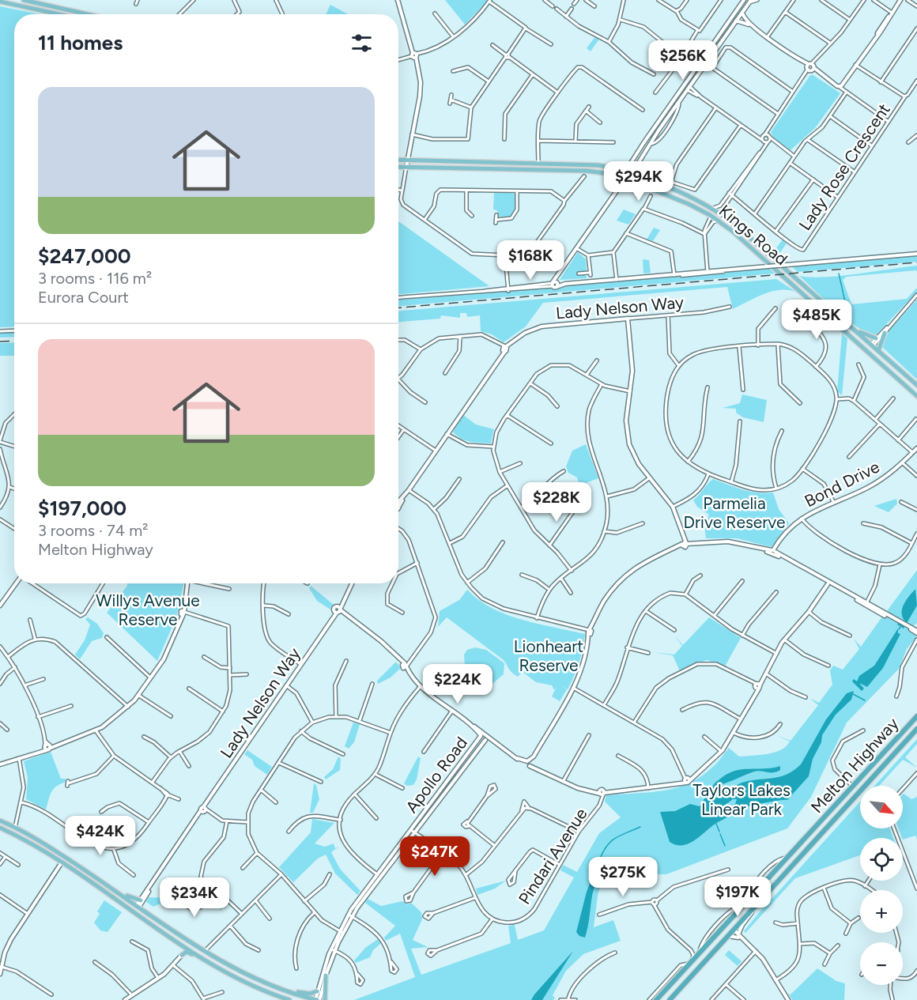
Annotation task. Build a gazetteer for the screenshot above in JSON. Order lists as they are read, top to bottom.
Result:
{
  "streets": {
    "highway": ["Melton Highway"],
    "main road": ["Kings Road"],
    "street": [
      "Lady Rose Crescent",
      "Lady Nelson Way",
      "Bond Drive",
      "Apollo Road",
      "Pindari Avenue"
    ]
  },
  "parks": [
    "Parmelia Drive Reserve",
    "Willys Avenue Reserve",
    "Lionheart Reserve",
    "Taylors Lakes Linear Park"
  ],
  "north": "bottom right",
  "page": {
    "heading": "11 homes",
    "price": [
      "$256K",
      "$294K",
      "$168K",
      "$485K",
      "$228K",
      "$224K",
      "$424K",
      "$247K",
      "$275K",
      "$197K",
      "$234K"
    ],
    "list": [
      {
        "name": "$247,000",
        "note": "3 rooms · 116 m² · Eurora Court"
      },
      {
        "name": "$197,000",
        "note": "3 rooms · 74 m² · Melton Highway"
      }
    ],
    "map_buttons": ["+", "−"]
  }
}
